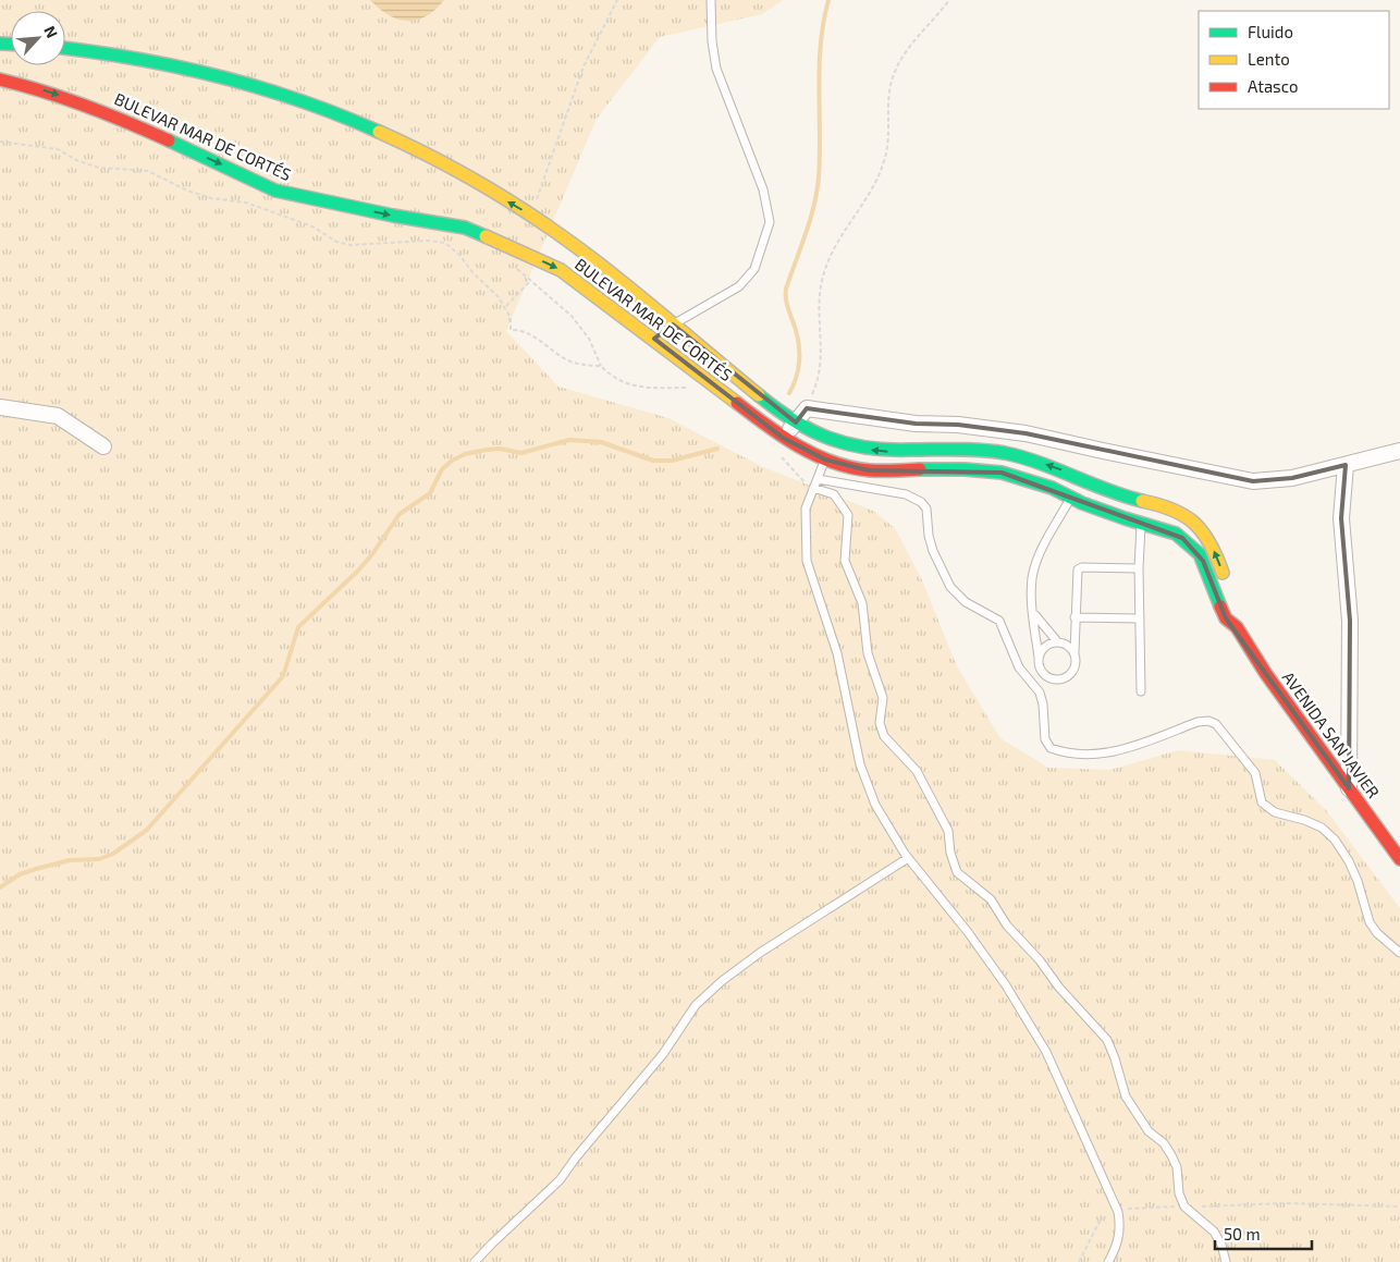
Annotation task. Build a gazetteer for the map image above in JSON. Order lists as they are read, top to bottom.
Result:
{
  "streets": {
    "street": ["BULEVAR MAR DE CORTÉS", "AVENIDA SAN JAVIER"]
  },
  "crossings": [
    ["BULEVAR MAR DE CORTÉS", "AVENIDA SAN JAVIER"]
  ],
  "legend": ["Fluido", "Lento", "Atasco"],
  "scale_bar": "50 m",
  "north": "top right"
}
